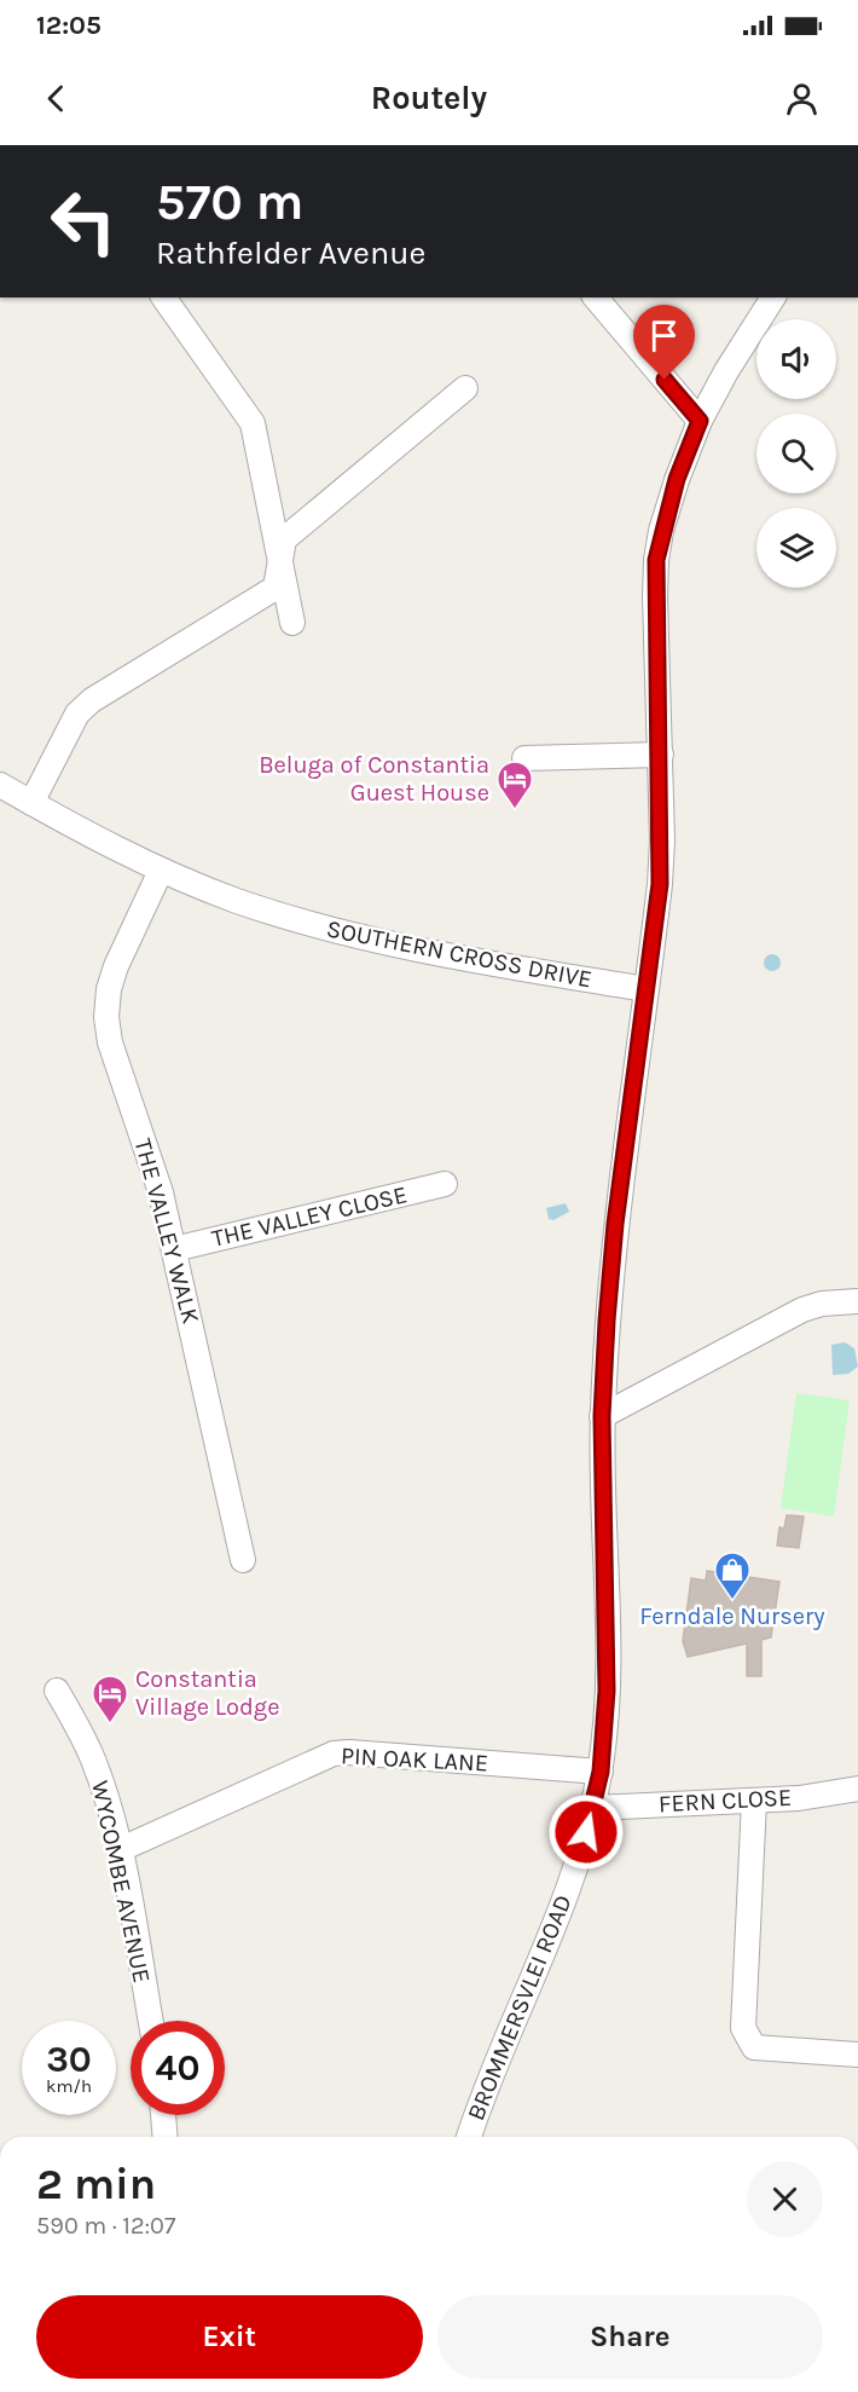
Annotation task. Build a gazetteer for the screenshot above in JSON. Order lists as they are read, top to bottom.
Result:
{
  "streets": {
    "street": [
      "SOUTHERN CROSS DRIVE",
      "THE VALLEY CLOSE",
      "THE VALLEY WALK",
      "PIN OAK LANE",
      "FERN CLOSE",
      "WYCOMBE AVENUE",
      "BROMMERSVLEI ROAD"
    ]
  },
  "crossings": [
    ["SOUTHERN CROSS DRIVE", "THE VALLEY WALK"],
    ["SOUTHERN CROSS DRIVE", "BROMMERSVLEI ROAD"],
    ["THE VALLEY CLOSE", "THE VALLEY WALK"],
    ["PIN OAK LANE", "WYCOMBE AVENUE"],
    ["PIN OAK LANE", "BROMMERSVLEI ROAD"],
    ["FERN CLOSE", "BROMMERSVLEI ROAD"]
  ],
  "places": {
    "hotel": ["Beluga of Constantia Guest House", "Constantia Village Lodge"],
    "shop": ["Ferndale Nursery"]
  },
  "page": {
    "status": "12:05",
    "header": "Routely",
    "turn": ["570 m", "Rathfelder Avenue"],
    "speed": "30 km/h",
    "limit": "40",
    "heading": ["2 min", "590 m · 12:07"],
    "buttons": ["Exit", "Share"]
  }
}
